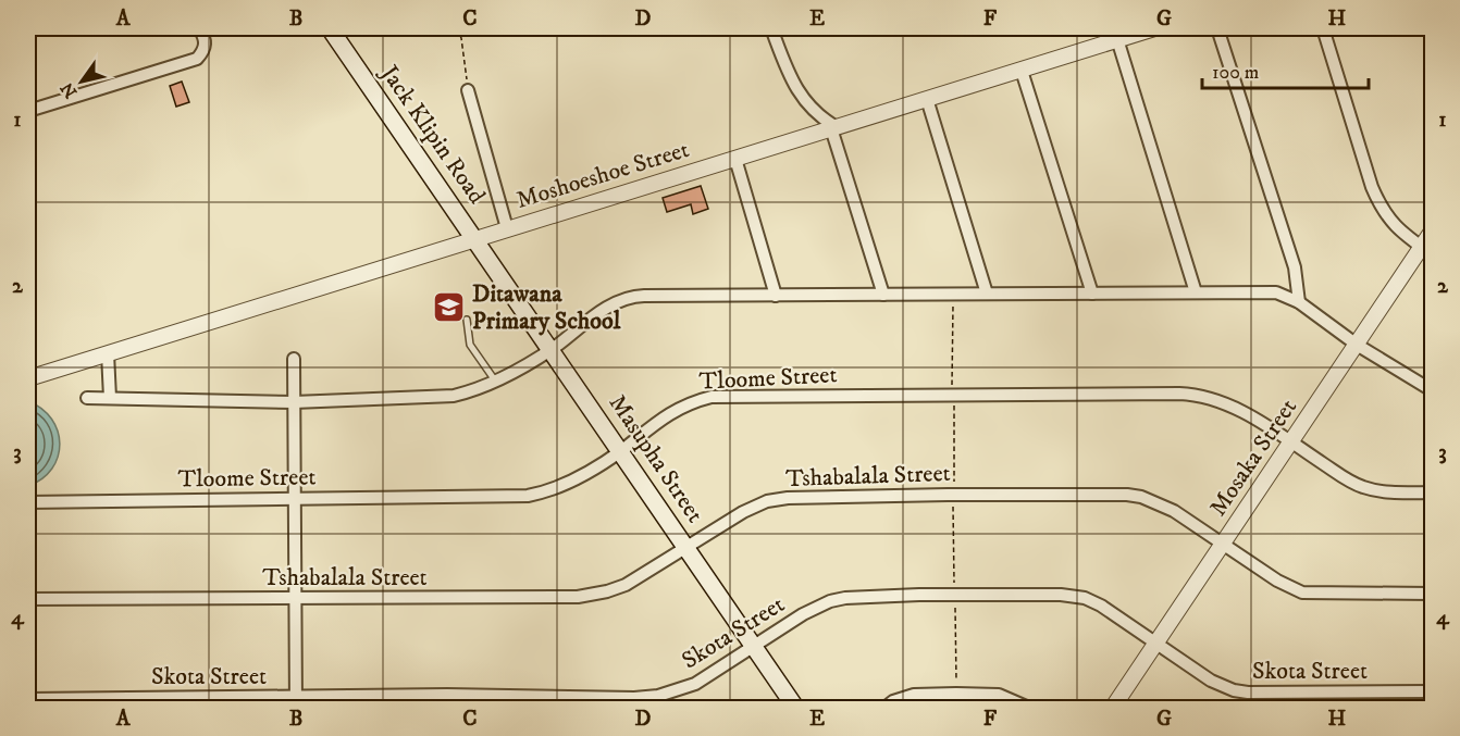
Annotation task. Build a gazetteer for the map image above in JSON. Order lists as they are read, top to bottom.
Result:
{
  "streets": {
    "main road": ["Jack Klipin Road", "Masupha Street"],
    "street": [
      "Moshoeshoe Street",
      "Tloome Street",
      "Mosaka Street",
      "Tshabalala Street",
      "Skota Street"
    ]
  },
  "crossings": [
    ["Jack Klipin Road", "Moshoeshoe Street"],
    ["Jack Klipin Road", "Masupha Street"],
    ["Moshoeshoe Street", "Masupha Street"],
    ["Tloome Street", "Mosaka Street"],
    ["Tloome Street", "Masupha Street"],
    ["Mosaka Street", "Tshabalala Street"],
    ["Mosaka Street", "Skota Street"],
    ["Masupha Street", "Tshabalala Street"],
    ["Masupha Street", "Skota Street"]
  ],
  "places": {
    "school or university": ["Ditawana Primary School"]
  },
  "scale_bar": "100 m",
  "north": "bottom left",
  "grid": {
    "columns": [
      "A",
      "B",
      "C",
      "D",
      "E",
      "F",
      "G",
      "H"
    ],
    "rows": [
      "1",
      "2",
      "3",
      "4"
    ]
  }
}
